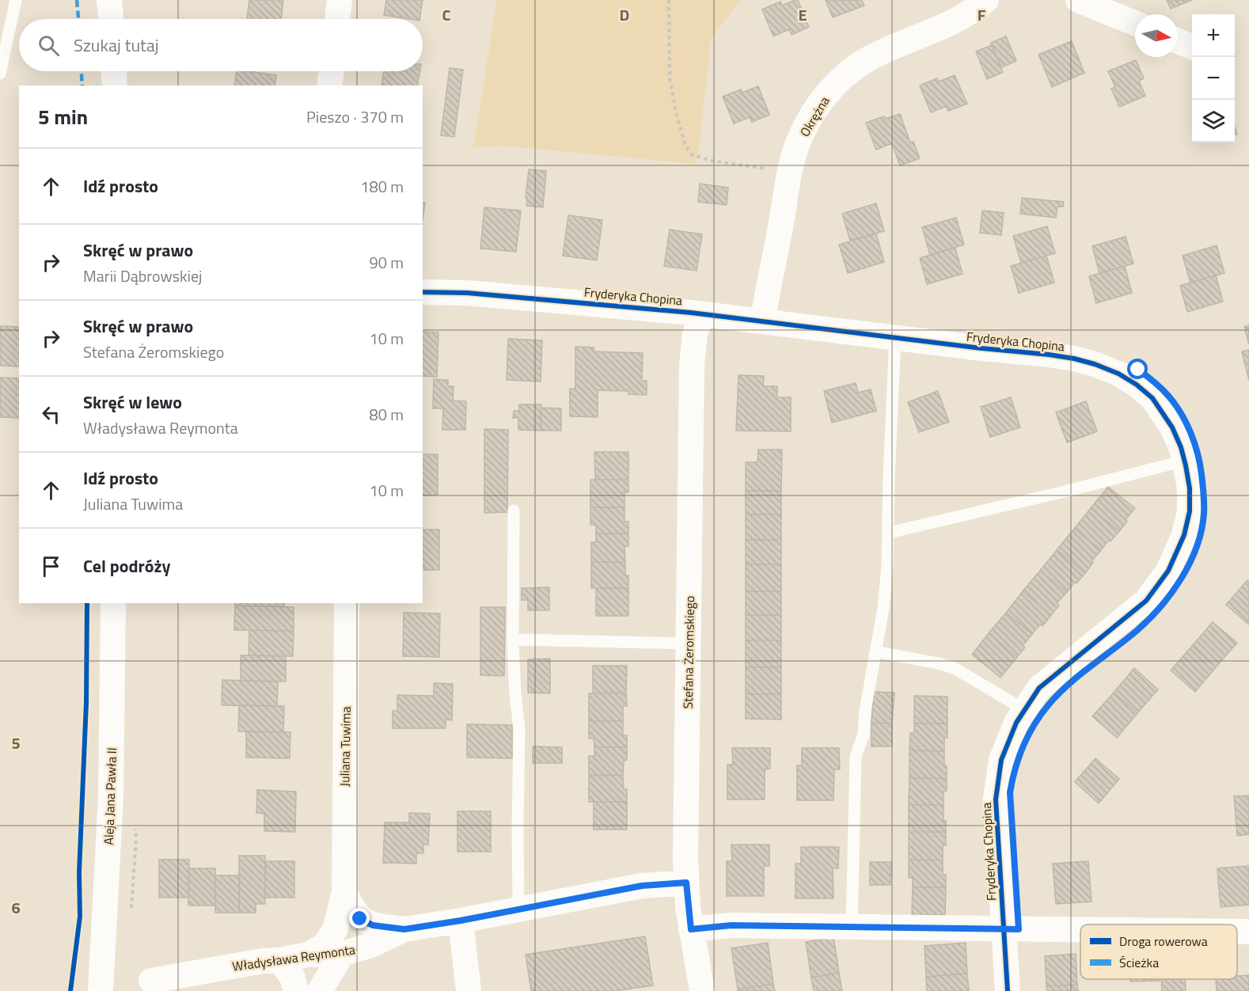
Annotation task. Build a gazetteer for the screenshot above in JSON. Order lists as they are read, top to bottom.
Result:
{
  "streets": {
    "street": [
      "Okrężna",
      "Fryderyka Chopina",
      "Stefana Żeromskiego",
      "Juliana Tuwima",
      "Aleja Jana Pawła II",
      "Władysława Reymonta"
    ]
  },
  "crossings": [
    ["Okrężna", "Fryderyka Chopina"],
    ["Fryderyka Chopina", "Stefana Żeromskiego"],
    ["Stefana Żeromskiego", "Władysława Reymonta"],
    ["Juliana Tuwima", "Władysława Reymonta"]
  ],
  "legend": ["Droga rowerowa", "Ścieżka"],
  "north": "right",
  "page": {
    "map_buttons": ["+", "−"],
    "search": "Szukaj tutaj",
    "heading": ["5 min", "Pieszo · 370 m"],
    "list": [
      ["Idź prosto", "180 m"],
      ["Skręć w prawo", "Marii Dąbrowskiej", "90 m"],
      ["Skręć w prawo", "Stefana Żeromskiego", "10 m"],
      ["Skręć w lewo", "Władysława Reymonta", "80 m"],
      ["Idź prosto", "Juliana Tuwima", "10 m"],
      "Cel podróży"
    ]
  },
  "grid": {
    "columns": [
      "C",
      "D",
      "E",
      "F"
    ],
    "rows": ["5", "6"]
  }
}
